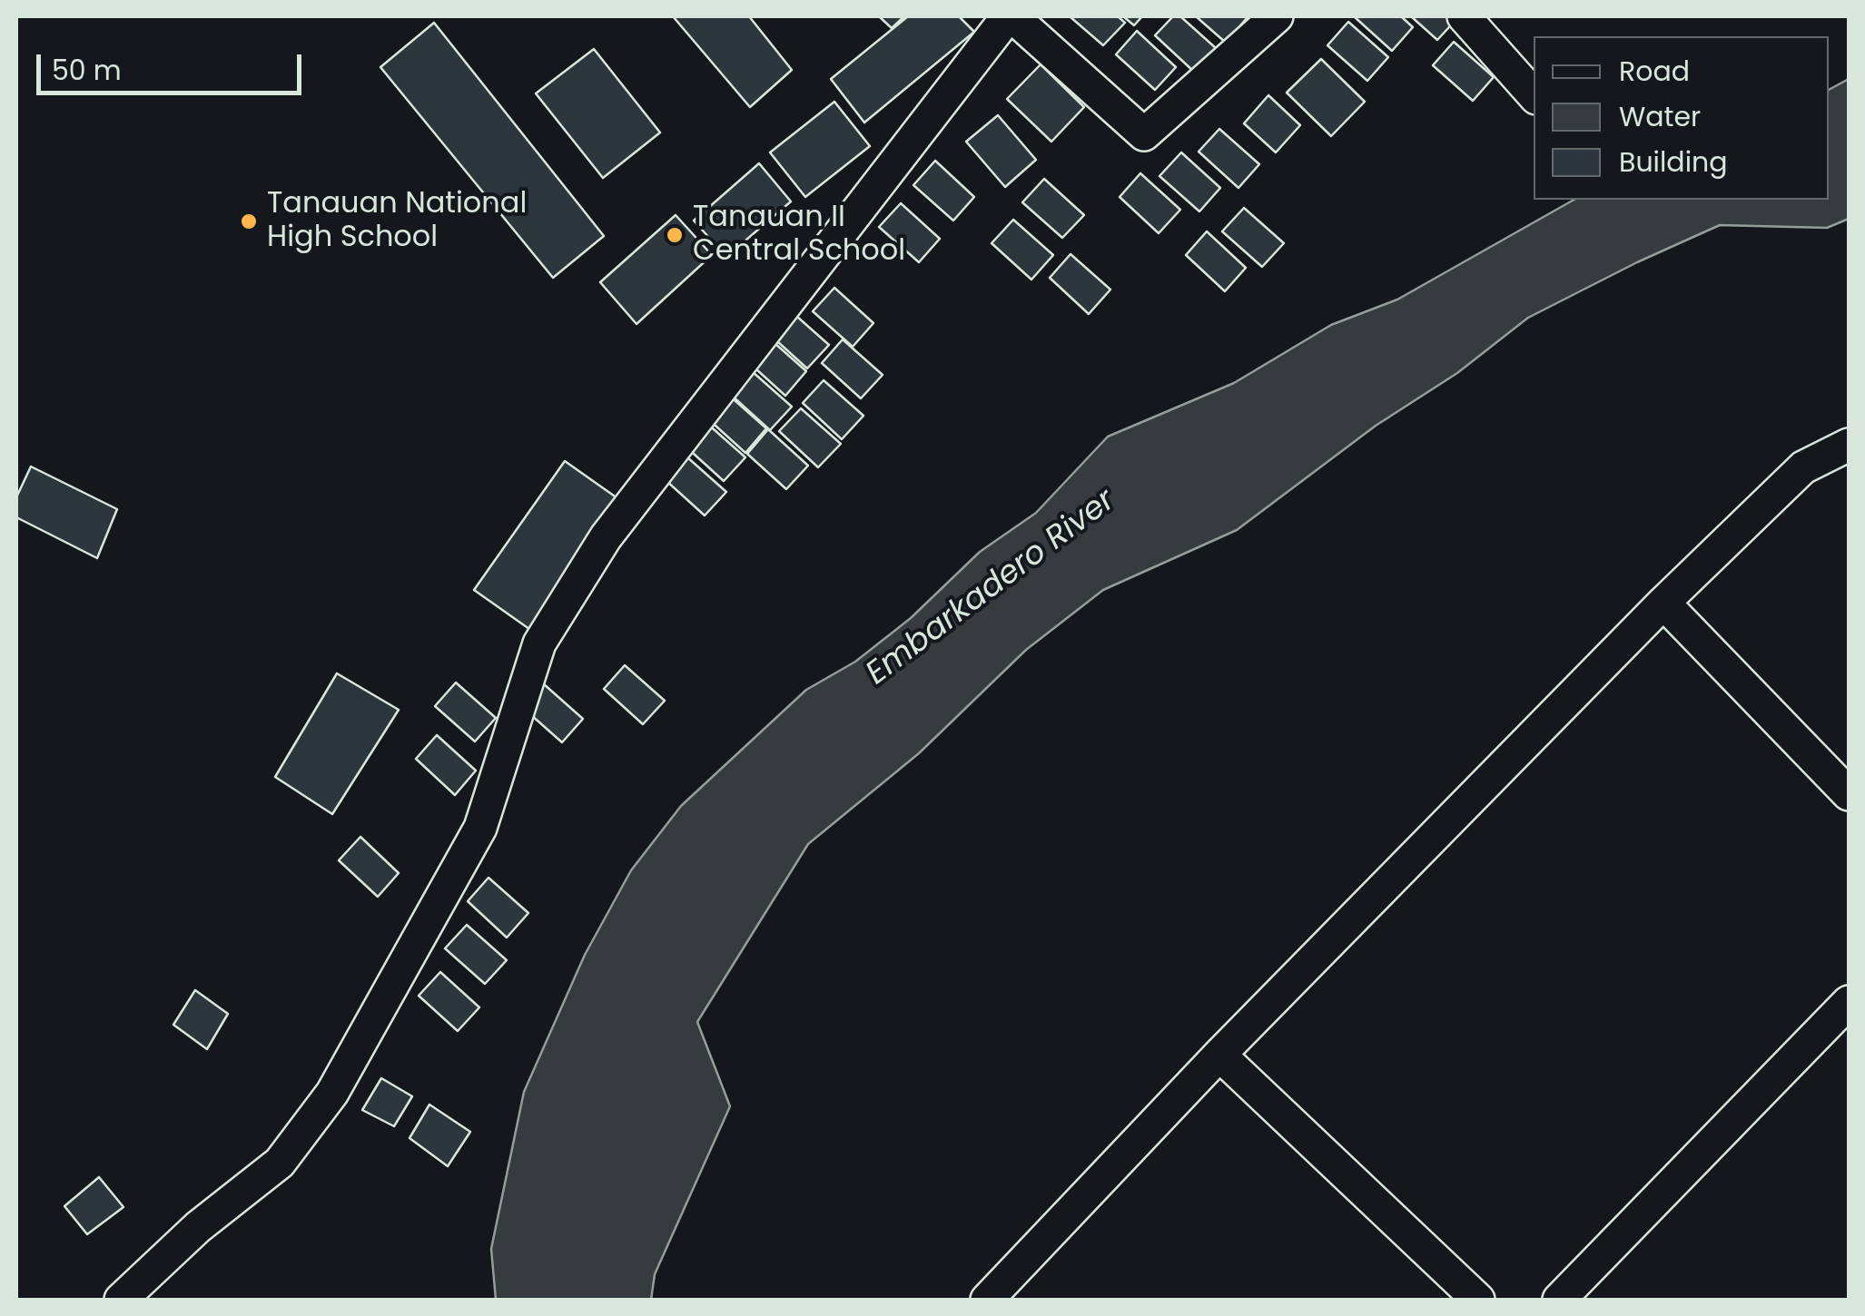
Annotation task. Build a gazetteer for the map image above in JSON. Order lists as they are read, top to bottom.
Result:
{
  "water": ["Embarkadero River"],
  "places": ["Tanauan National High School", "Tanauan II Central School"],
  "legend": ["Road", "Water", "Building"],
  "scale_bar": "50 m"
}
